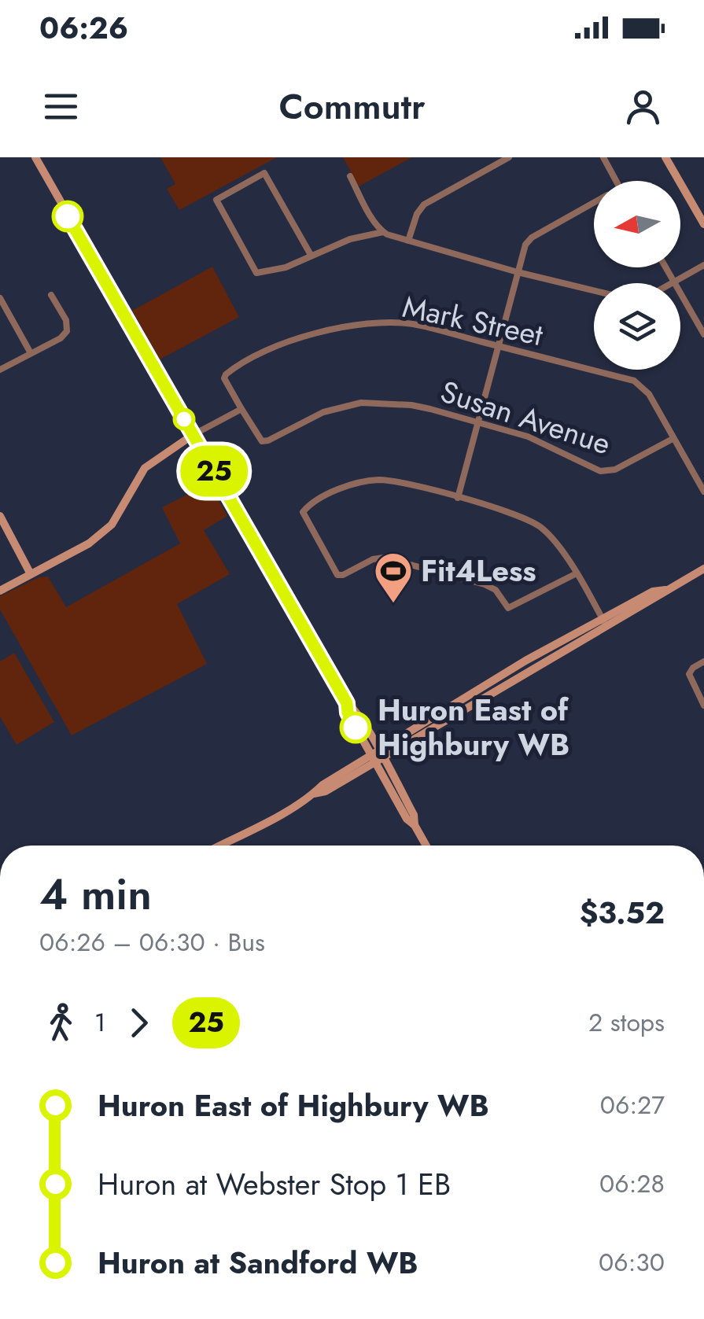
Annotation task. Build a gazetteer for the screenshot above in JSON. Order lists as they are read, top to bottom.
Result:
{
  "streets": {
    "street": ["Mark Street", "Susan Avenue"]
  },
  "crossings": [
    ["Mark Street", "Susan Avenue"]
  ],
  "places": {
    "sports": ["Fit4Less"],
    "other": ["Huron East of Highbury WB"]
  },
  "lines": ["bus line 25"],
  "north": "left",
  "page": {
    "status": "06:26",
    "header": "Commutr",
    "on_map": "25",
    "heading": ["4 min", "06:26 – 06:30 · Bus", "$3.52"],
    "legs": ["1", "25", "2 stops"],
    "list": [
      {
        "name": "Huron East of Highbury WB",
        "value": "06:27"
      },
      {
        "name": "Huron at Webster Stop 1 EB",
        "value": "06:28"
      },
      {
        "name": "Huron at Sandford WB",
        "value": "06:30"
      }
    ]
  }
}
